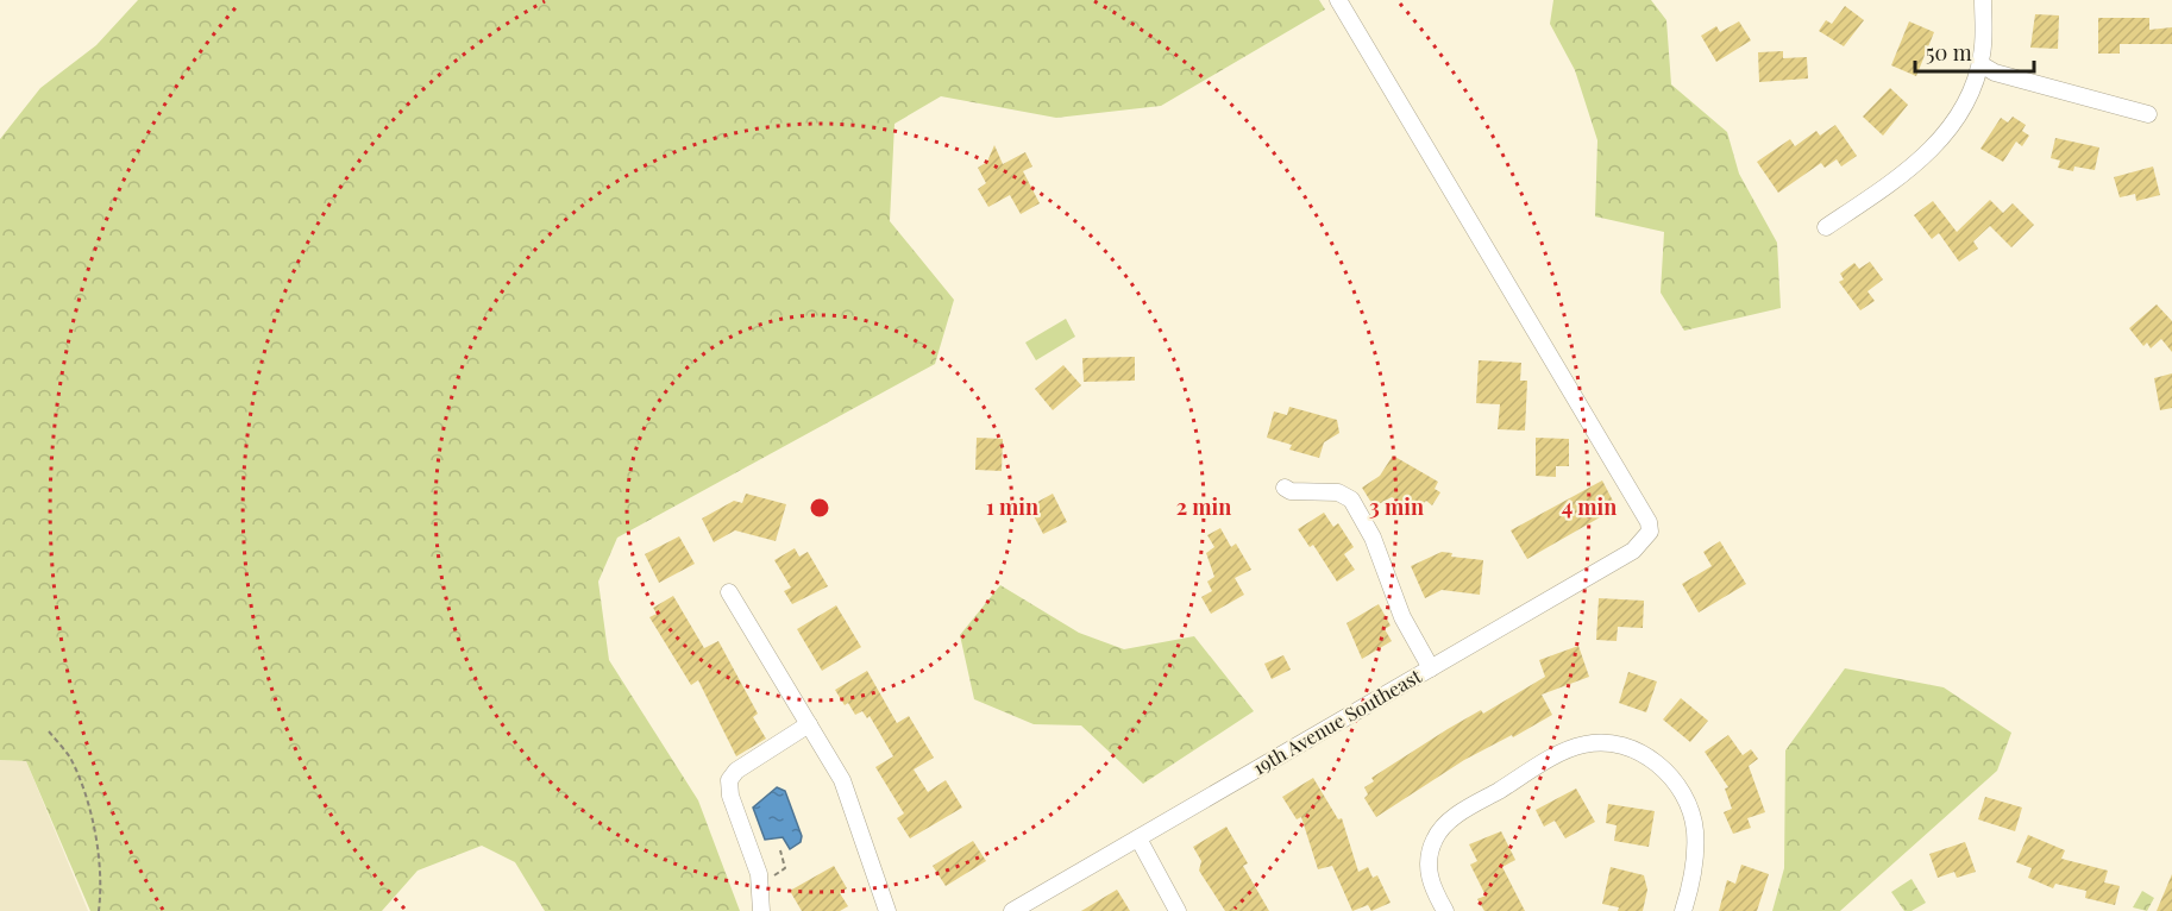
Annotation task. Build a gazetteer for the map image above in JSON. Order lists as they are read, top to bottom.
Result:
{
  "streets": {
    "street": ["19th Avenue Southeast"]
  },
  "scale_bar": "50 m",
  "rings": [
    "1 min",
    "2 min",
    "3 min",
    "4 min"
  ]
}
